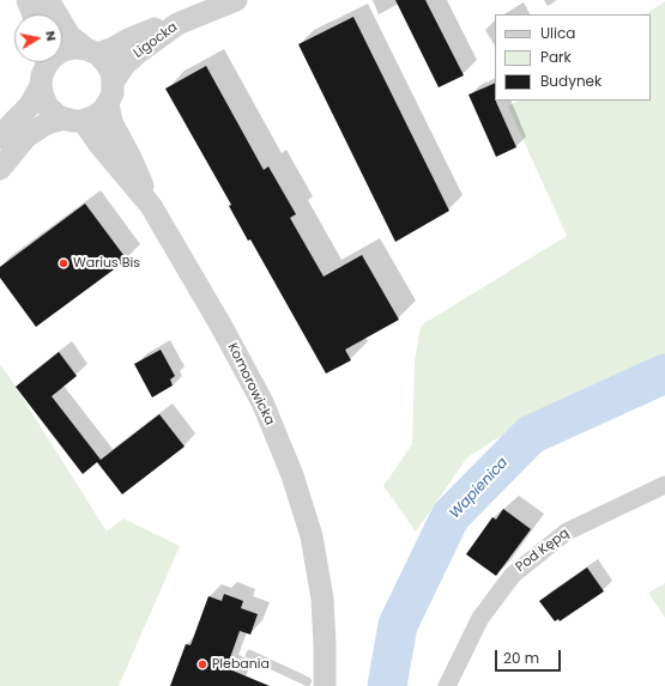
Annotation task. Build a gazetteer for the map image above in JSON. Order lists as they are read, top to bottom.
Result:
{
  "streets": {
    "street": ["Ligocka", "Komorowicka", "Pod Kępą"]
  },
  "water": ["Wapienica"],
  "places": ["Warius Bis", "Plebania"],
  "legend": ["Ulica", "Park", "Budynek"],
  "scale_bar": "20 m",
  "north": "right"
}
